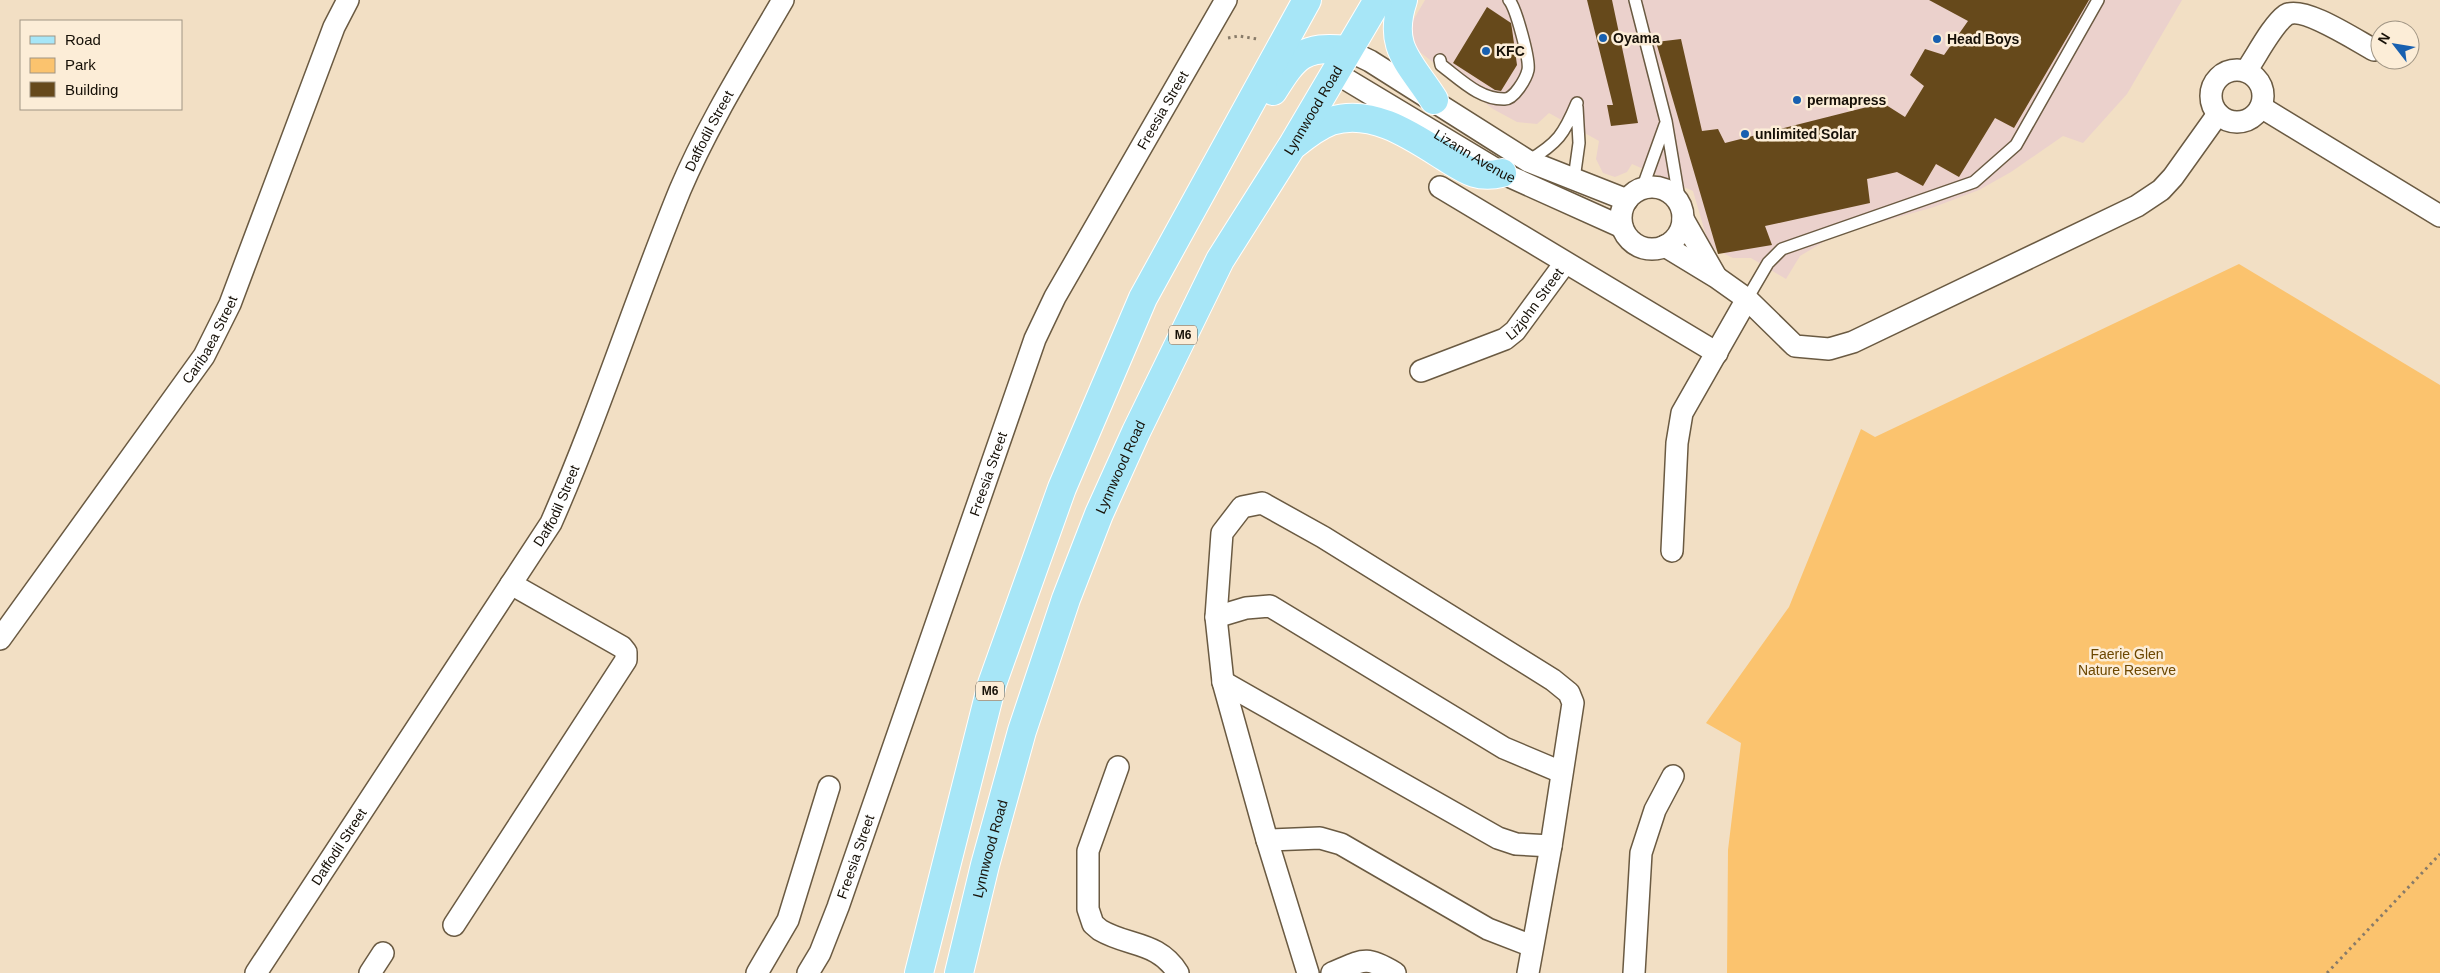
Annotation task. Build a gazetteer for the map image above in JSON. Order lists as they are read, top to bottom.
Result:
{
  "streets": {
    "main road": ["Lynnwood Road", "M6"],
    "street": [
      "Freesia Street",
      "Daffodil Street",
      "Lizann Avenue",
      "Lizjohn Street",
      "Caribaea Street"
    ]
  },
  "crossings": [
    ["Lynnwood Road", "Lizann Avenue"]
  ],
  "parks": ["Faerie Glen Nature Reserve"],
  "places": [
    "Oyama",
    "Head Boys",
    "KFC",
    "permapress",
    "unlimited Solar"
  ],
  "legend": ["Road", "Park", "Building"],
  "north": "top left"
}
